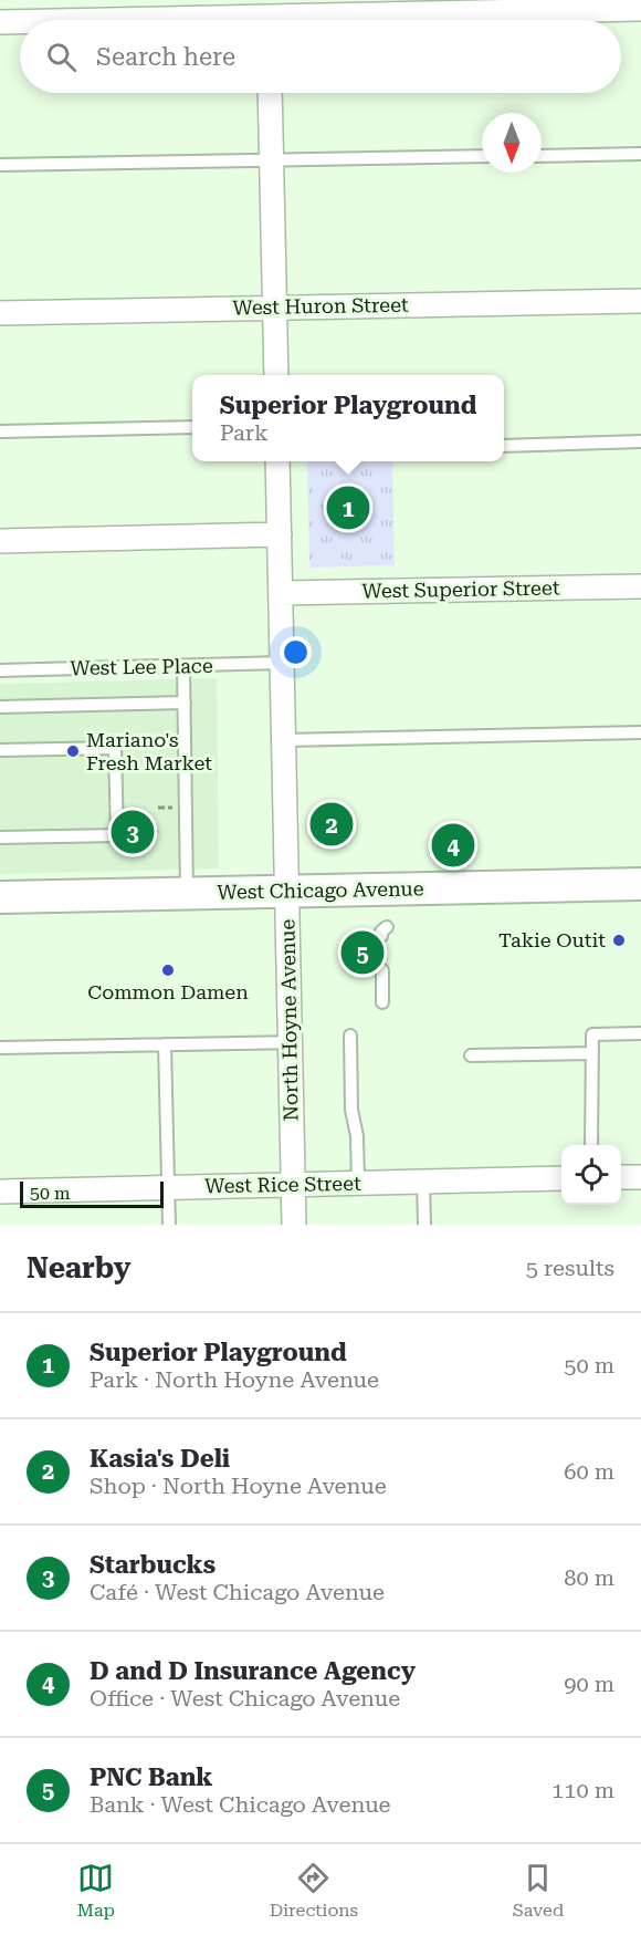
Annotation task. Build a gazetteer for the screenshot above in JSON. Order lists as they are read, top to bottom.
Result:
{
  "streets": {
    "main road": ["West Chicago Avenue"],
    "street": [
      "West Huron Street",
      "West Superior Street",
      "North Hoyne Avenue",
      "West Rice Street"
    ],
    "lane": ["West Lee Place"]
  },
  "crossings": [
    ["West Superior Street", "North Hoyne Avenue"],
    ["West Lee Place", "North Hoyne Avenue"],
    ["West Chicago Avenue", "North Hoyne Avenue"],
    ["North Hoyne Avenue", "West Rice Street"]
  ],
  "places": ["Mariano's Fresh Market", "Takie Outit", "Common Damen"],
  "scale_bar": "50 m",
  "north": "bottom",
  "page": {
    "search": "Search here",
    "popup": ["Superior Playground", "Park"],
    "pins": [
      "1",
      "2",
      "3",
      "4",
      "5"
    ],
    "scale": "50 m",
    "heading": ["Nearby", "5 results"],
    "list": [
      {
        "mark": "1",
        "name": "Superior Playground",
        "note": "Park · North Hoyne Avenue",
        "value": "50 m"
      },
      {
        "mark": "2",
        "name": "Kasia's Deli",
        "note": "Shop · North Hoyne Avenue",
        "value": "60 m"
      },
      {
        "mark": "3",
        "name": "Starbucks",
        "note": "Café · West Chicago Avenue",
        "value": "80 m"
      },
      {
        "mark": "4",
        "name": "D and D Insurance Agency",
        "note": "Office · West Chicago Avenue",
        "value": "90 m"
      },
      {
        "mark": "5",
        "name": "PNC Bank",
        "note": "Bank · West Chicago Avenue",
        "value": "110 m"
      }
    ],
    "nav": ["Map", "Directions", "Saved"]
  }
}
